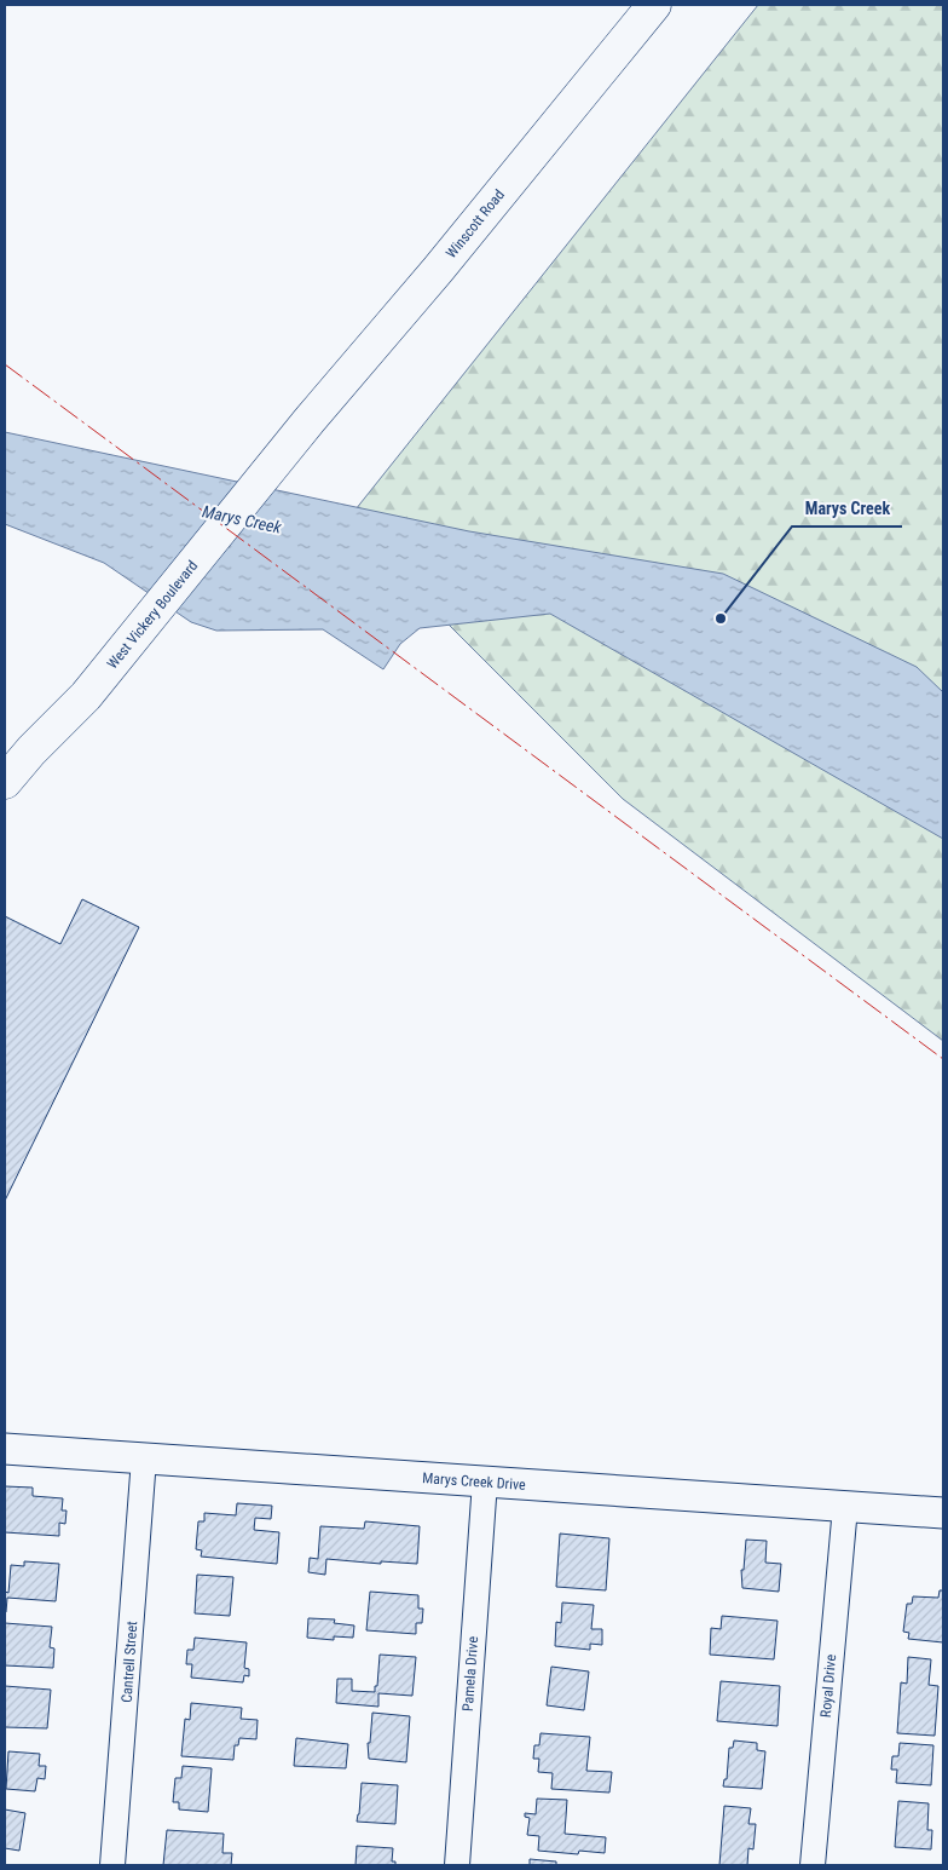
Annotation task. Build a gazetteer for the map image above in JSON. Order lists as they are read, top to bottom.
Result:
{
  "streets": {
    "main road": ["Winscott Road", "West Vickery Boulevard"],
    "street": [
      "Marys Creek Drive",
      "Cantrell Street",
      "Pamela Drive",
      "Royal Drive"
    ]
  },
  "crossings": [
    ["Winscott Road", "West Vickery Boulevard"],
    ["Marys Creek Drive", "Cantrell Street"],
    ["Marys Creek Drive", "Pamela Drive"],
    ["Marys Creek Drive", "Royal Drive"]
  ],
  "water": ["Marys Creek"],
  "places": ["Marys Creek"]
}
